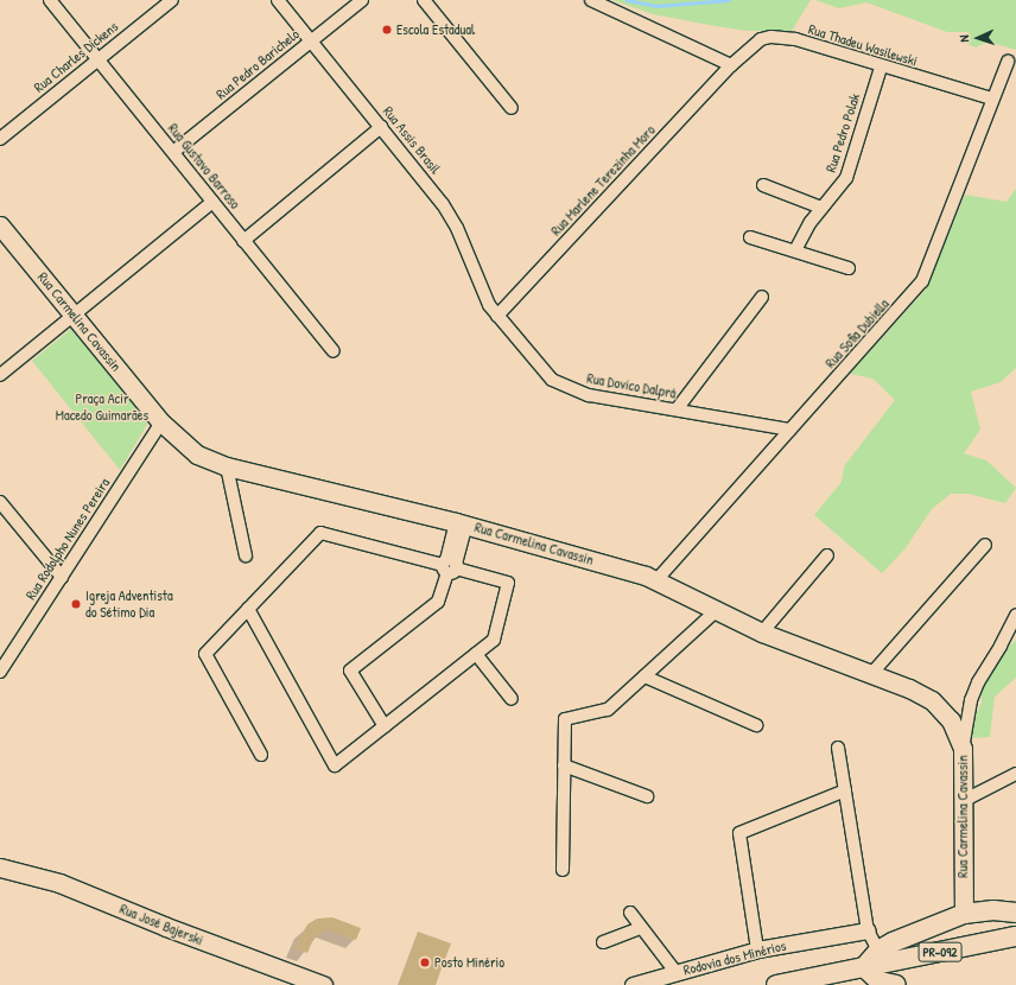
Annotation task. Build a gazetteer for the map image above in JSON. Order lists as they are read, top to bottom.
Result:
{
  "streets": {
    "main road": ["Rua Carmelina Cavassin", "Rua José Bajerski", "PR-092"],
    "street": [
      "Rua Thadeu Wasilewski",
      "Rua Charles Dickens",
      "Rua Pedro Barichelo",
      "Rua Pedro Polak",
      "Rua Assis Brasil",
      "Rua Gustavo Barroso",
      "Rua Marlene Terezinha Moro",
      "Rua Sofia Dubiella",
      "Rua Dovico Dalprá",
      "Rua Rodolpho Nunes Pereira",
      "Rodovia dos Minérios"
    ]
  },
  "crossings": [
    ["Rua Thadeu Wasilewski", "Rua Pedro Polak"],
    ["Rua Thadeu Wasilewski", "Rua Marlene Terezinha Moro"],
    ["Rua Thadeu Wasilewski", "Rua Sofia Dubiella"],
    ["Rua Charles Dickens", "Rua Gustavo Barroso"],
    ["Rua Pedro Barichelo", "Rua Assis Brasil"],
    ["Rua Pedro Barichelo", "Rua Gustavo Barroso"],
    ["Rua Assis Brasil", "Rua Marlene Terezinha Moro"],
    ["Rua Assis Brasil", "Rua Dovico Dalprá"],
    ["Rua Marlene Terezinha Moro", "Rua Dovico Dalprá"],
    ["Rua Carmelina Cavassin", "Rua Sofia Dubiella"],
    ["Rua Carmelina Cavassin", "Rua Rodolpho Nunes Pereira"],
    ["Rua Sofia Dubiella", "Rua Dovico Dalprá"]
  ],
  "parks": ["Praça Acir Macedo Guimarães"],
  "places": ["Escola Estadual", "Igreja Adventista do Sétimo Dia", "Posto Minério"],
  "north": "left"
}
